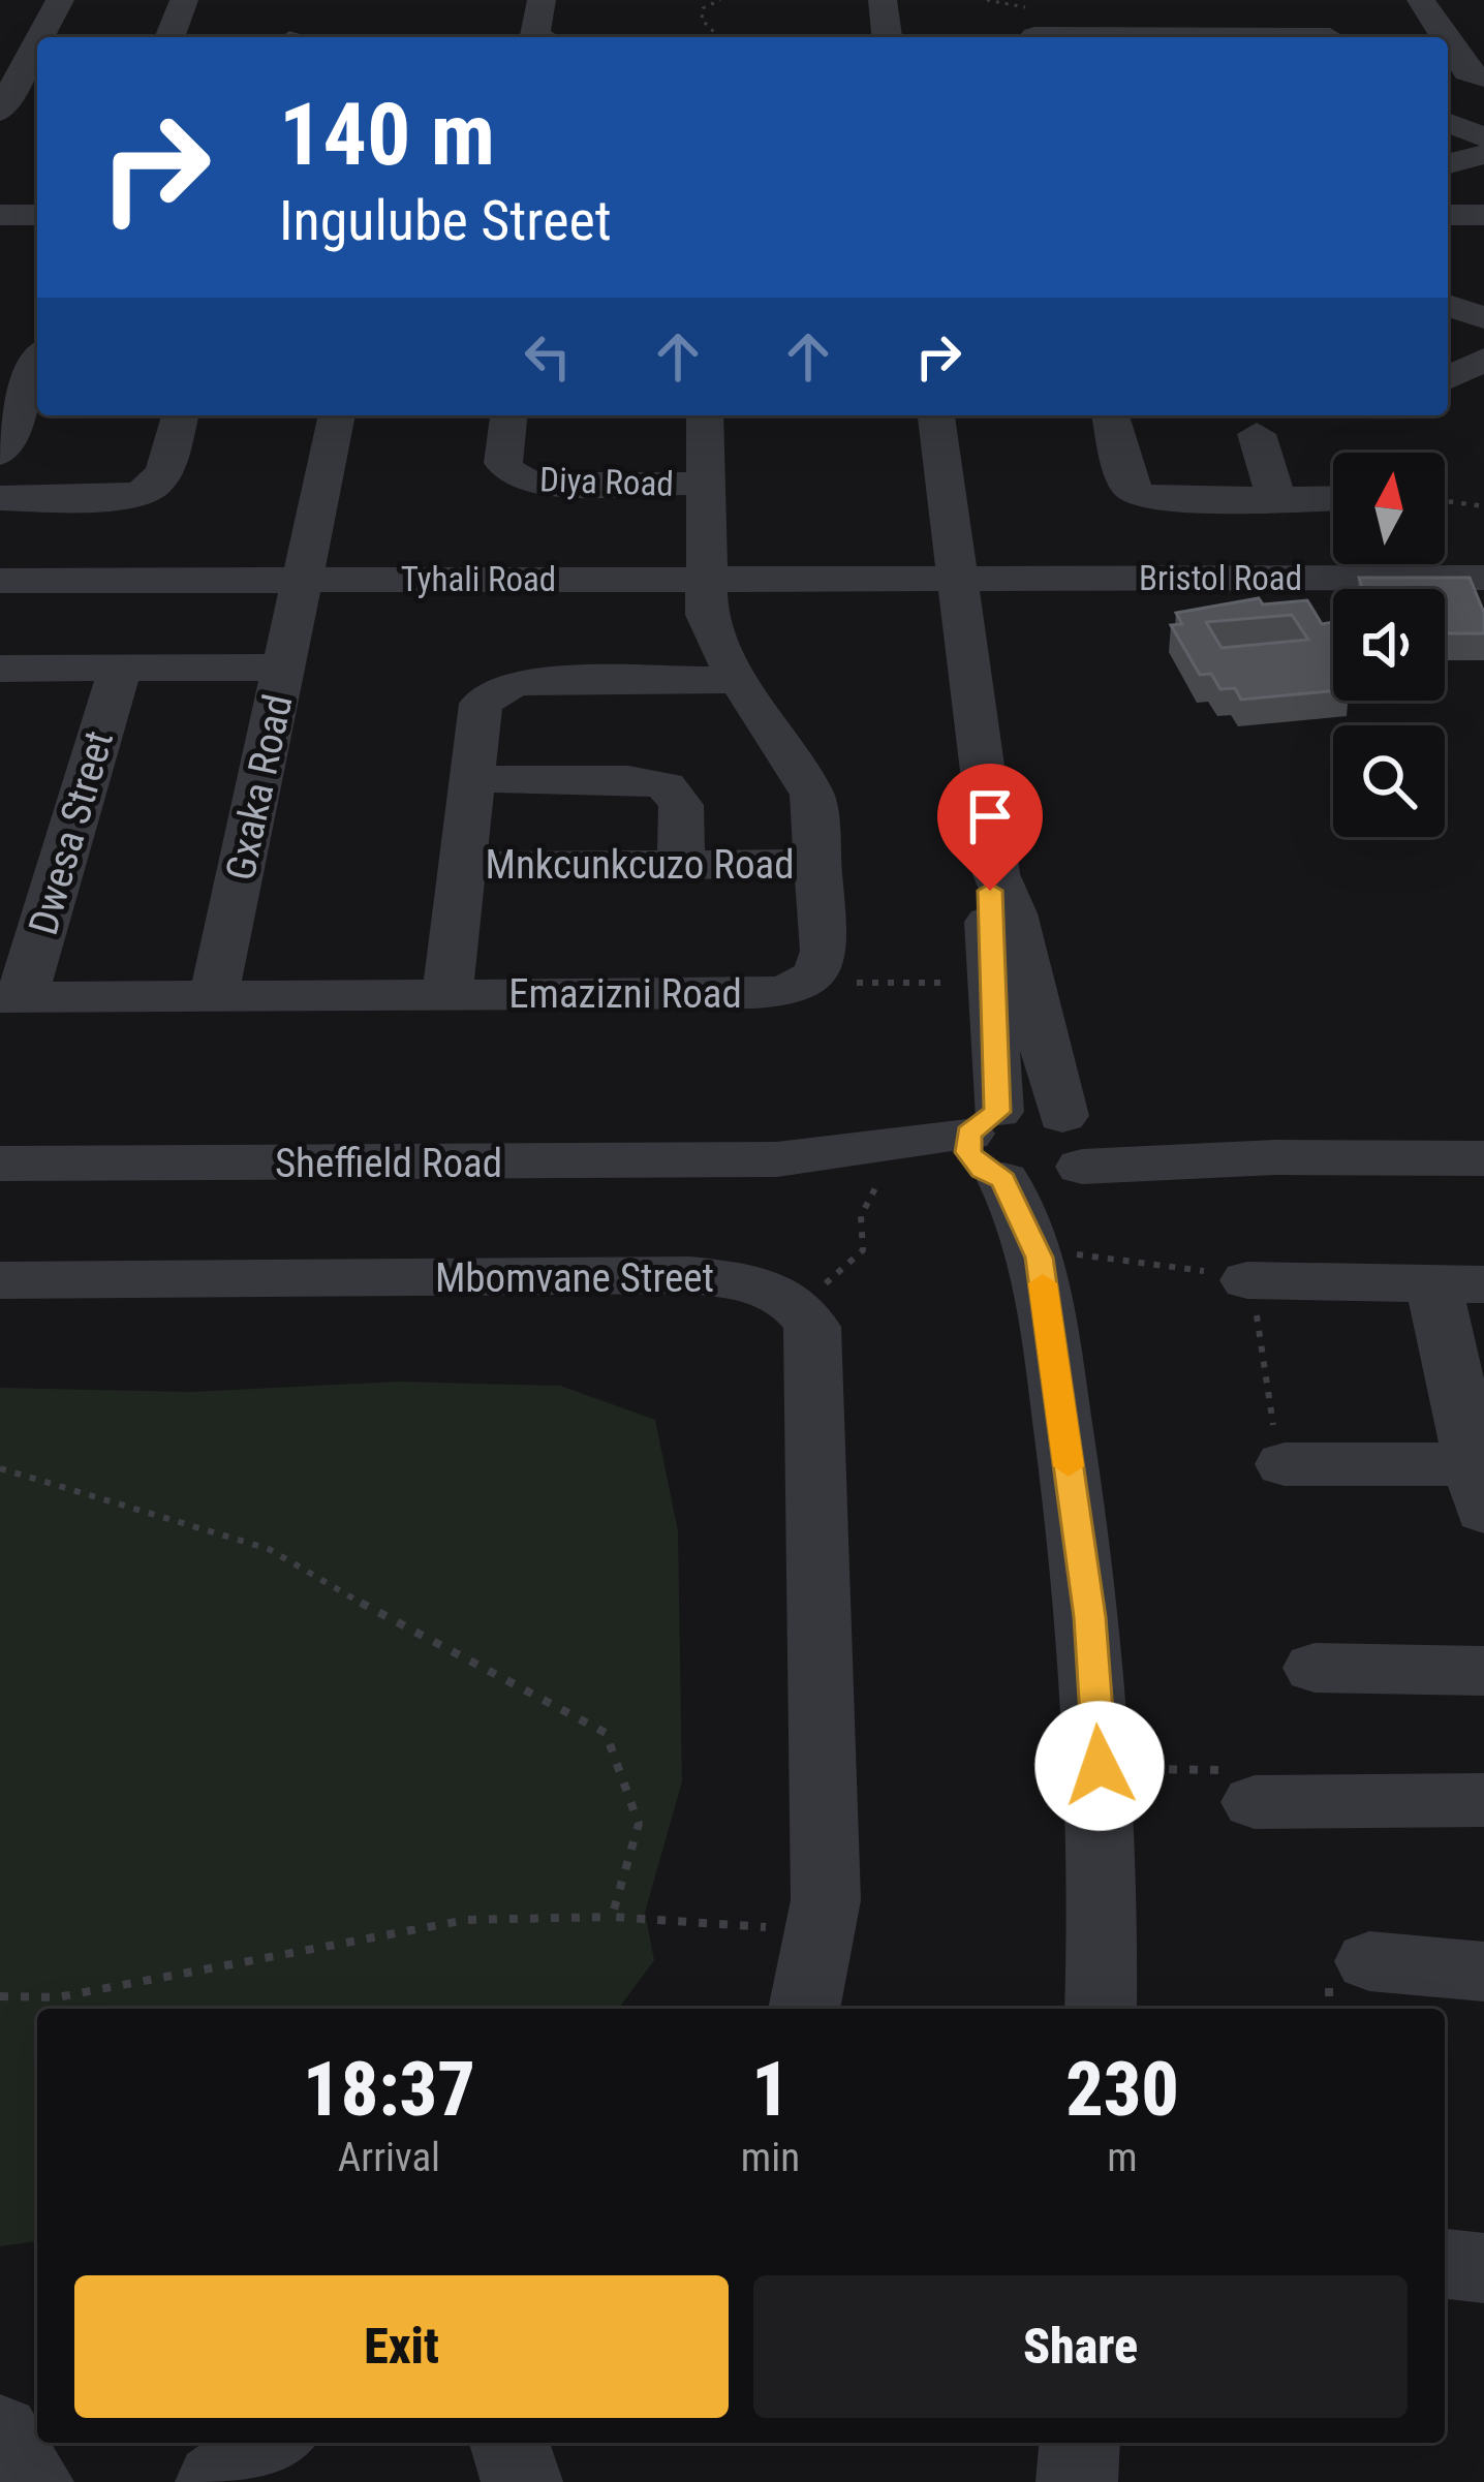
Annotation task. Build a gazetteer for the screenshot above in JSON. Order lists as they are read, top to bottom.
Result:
{
  "streets": {
    "street": [
      "Diya Road",
      "Bristol Road",
      "Tyhali Road",
      "Gxaka Road",
      "Dwesa Street",
      "Mnkcunkcuzo Road",
      "Emazizni Road",
      "Sheffield Road",
      "Mbomvane Street"
    ]
  },
  "crossings": [
    ["Bristol Road", "Tyhali Road"],
    ["Tyhali Road", "Gxaka Road"],
    ["Gxaka Road", "Emazizni Road"],
    ["Dwesa Street", "Emazizni Road"]
  ],
  "north": "top",
  "page": {
    "turn": ["140 m", "Ingulube Street"],
    "eta": [
      "18:37",
      "Arrival",
      "1",
      "min",
      "230",
      "m"
    ],
    "buttons": ["Exit", "Share"]
  }
}
